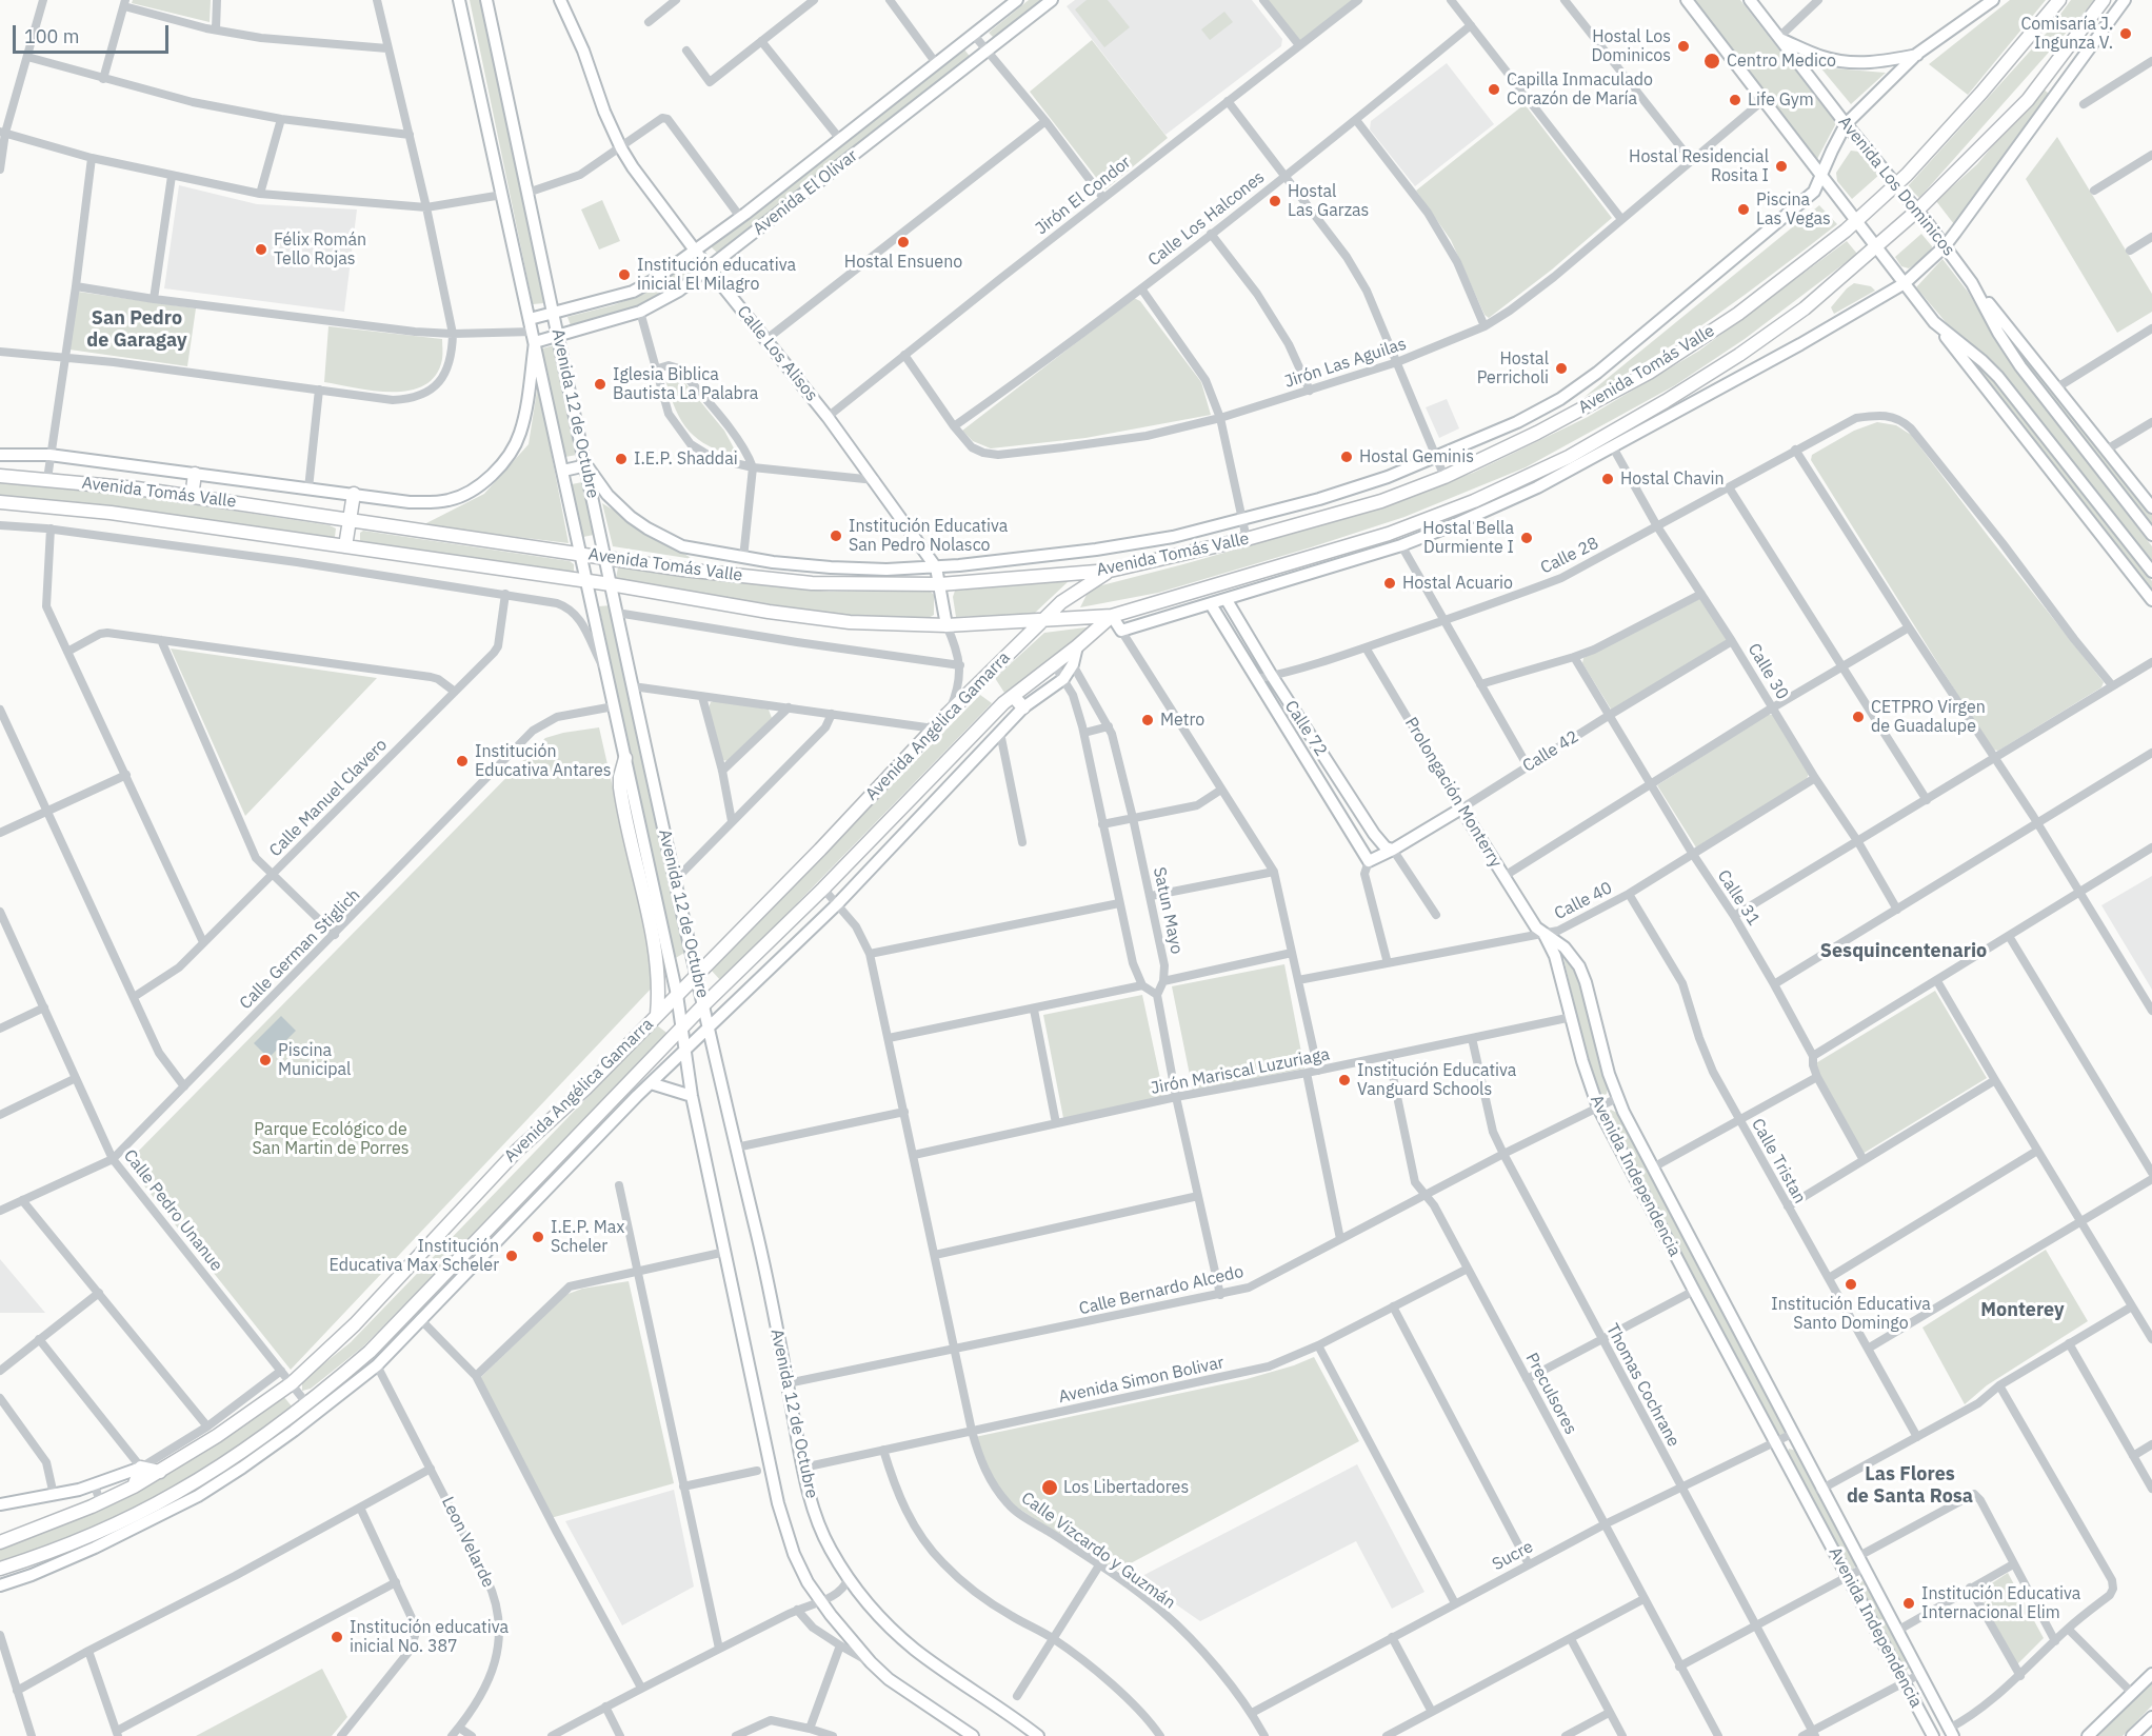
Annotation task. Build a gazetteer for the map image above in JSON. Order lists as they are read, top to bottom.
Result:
{
  "streets": {
    "main road": [
      "Avenida Los Dominicos",
      "Avenida El Olivar",
      "Calle Los Alisos",
      "Avenida Tomás Valle",
      "Avenida 12 de Octubre",
      "Avenida Angélica Gamarra",
      "Calle 72",
      "Calle 42",
      "Prolongación Monterry",
      "Avenida Independencia",
      "Leon Velarde"
    ],
    "street": [
      "Jirón El Condor",
      "Calle Los Halcones",
      "Jirón Las Aguilas",
      "Calle 28",
      "Calle 30",
      "Calle Manuel Clavero",
      "Calle 31",
      "Calle 40",
      "Satun Mayo",
      "Calle German Stiglich",
      "Jirón Mariscal Luzuriaga",
      "Calle Tristan",
      "Calle Pedro Unanue",
      "Calle Bernardo Alcedo",
      "Avenida Simon Bolivar",
      "Thomas Cochrane",
      "Preculsores",
      "Calle Vizcardo y Guzmán",
      "Sucre"
    ]
  },
  "crossings": [
    ["Avenida Los Dominicos", "Avenida Tomás Valle"],
    ["Avenida El Olivar", "Calle Los Alisos"],
    ["Avenida El Olivar", "Avenida Tomás Valle"],
    ["Avenida El Olivar", "Avenida 12 de Octubre"],
    ["Jirón El Condor", "Calle Los Alisos"],
    ["Jirón El Condor", "Jirón Las Aguilas"],
    ["Calle Los Halcones", "Jirón Las Aguilas"],
    ["Calle Los Alisos", "Avenida Tomás Valle"],
    ["Calle Los Alisos", "Avenida Angélica Gamarra"],
    ["Avenida Tomás Valle", "Avenida 12 de Octubre"],
    ["Avenida Tomás Valle", "Avenida Angélica Gamarra"],
    ["Avenida 12 de Octubre", "Avenida Angélica Gamarra"],
    ["Avenida 12 de Octubre", "Calle German Stiglich"],
    ["Avenida 12 de Octubre", "Calle Bernardo Alcedo"],
    ["Avenida 12 de Octubre", "Avenida Simon Bolivar"],
    ["Calle 28", "Calle 30"],
    ["Calle 28", "Calle 72"],
    ["Calle 28", "Prolongación Monterry"],
    ["Calle 30", "Calle 42"],
    ["Calle 30", "Calle 40"],
    ["Avenida Angélica Gamarra", "Satun Mayo"],
    ["Avenida Angélica Gamarra", "Calle Pedro Unanue"],
    ["Avenida Angélica Gamarra", "Leon Velarde"],
    ["Avenida Angélica Gamarra", "Calle Vizcardo y Guzmán"],
    ["Calle 72", "Calle 42"],
    ["Calle 42", "Prolongación Monterry"],
    ["Calle 42", "Calle 31"],
    ["Prolongación Monterry", "Calle 40"],
    ["Prolongación Monterry", "Avenida Independencia"],
    ["Calle 31", "Calle 40"],
    ["Calle 40", "Calle Tristan"],
    ["Calle 40", "Avenida Independencia"],
    ["Calle German Stiglich", "Calle Pedro Unanue"],
    ["Jirón Mariscal Luzuriaga", "Avenida Independencia"],
    ["Jirón Mariscal Luzuriaga", "Thomas Cochrane"],
    ["Jirón Mariscal Luzuriaga", "Preculsores"],
    ["Jirón Mariscal Luzuriaga", "Calle Vizcardo y Guzmán"],
    ["Avenida Independencia", "Calle Bernardo Alcedo"],
    ["Avenida Independencia", "Sucre"],
    ["Calle Bernardo Alcedo", "Thomas Cochrane"],
    ["Calle Bernardo Alcedo", "Preculsores"],
    ["Calle Bernardo Alcedo", "Calle Vizcardo y Guzmán"],
    ["Avenida Simon Bolivar", "Preculsores"],
    ["Avenida Simon Bolivar", "Calle Vizcardo y Guzmán"],
    ["Thomas Cochrane", "Sucre"],
    ["Preculsores", "Sucre"],
    ["Calle Vizcardo y Guzmán", "Sucre"]
  ],
  "districts": [
    "San Pedro de Garagay",
    "Sesquincentenario",
    "Monterey",
    "Las Flores de Santa Rosa"
  ],
  "parks": ["Parque Ecológico de San Martin de Porres"],
  "places": [
    "Comisaría J. Ingunza V.",
    "Hostal Los Dominicos",
    "Centro Medico",
    "Capilla Inmaculado Corazón de María",
    "Life Gym",
    "Hostal Residencial Rosita I",
    "Hostal Las Garzas",
    "Piscina Las Vegas",
    "Hostal Ensueno",
    "Félix Román Tello Rojas",
    "Institución educativa inicial El Milagro",
    "Hostal Perricholi",
    "Iglesia Biblica Bautista La Palabra",
    "Hostal Geminis",
    "I.E.P. Shaddai",
    "Hostal Chavin",
    "Institución Educativa San Pedro Nolasco",
    "Hostal Bella Durmiente I",
    "Hostal Acuario",
    "CETPRO Virgen de Guadalupe",
    "Metro",
    "Institución Educativa Antares",
    "Piscina Municipal",
    "Institución Educativa Vanguard Schools",
    "I.E.P. Max Scheler",
    "Institución Educativa Max Scheler",
    "Institución Educativa Santo Domingo",
    "Los Libertadores",
    "Institución Educativa Internacional Elim",
    "Institución educativa inicial No. 387"
  ],
  "scale_bar": "100 m"
}
